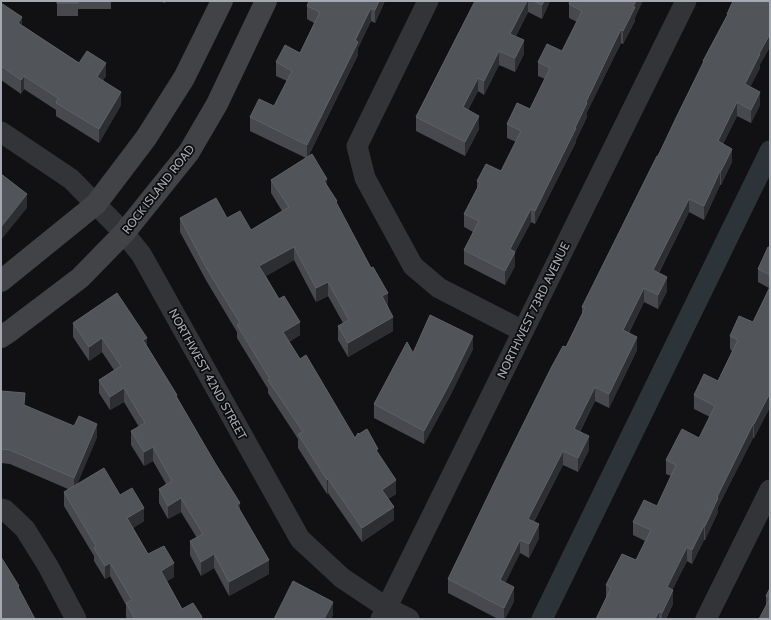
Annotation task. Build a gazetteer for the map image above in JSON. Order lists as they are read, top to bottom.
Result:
{
  "streets": {
    "main road": ["ROCK ISLAND ROAD"],
    "street": ["NORTHWEST 73RD AVENUE", "NORTHWEST 42ND STREET"]
  },
  "crossings": [
    ["ROCK ISLAND ROAD", "NORTHWEST 42ND STREET"],
    ["NORTHWEST 73RD AVENUE", "NORTHWEST 42ND STREET"]
  ]
}
